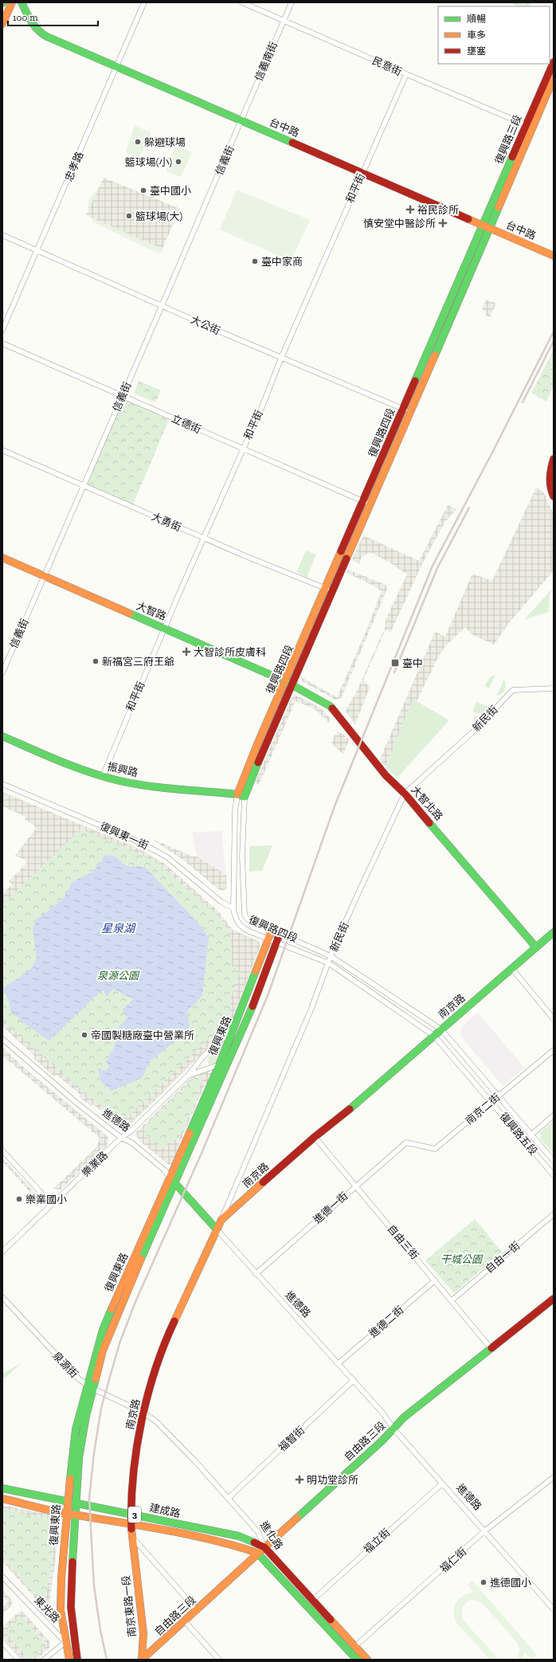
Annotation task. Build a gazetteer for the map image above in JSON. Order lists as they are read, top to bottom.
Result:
{
  "streets": {
    "street": [
      "信義南街",
      "民意街",
      "台中路",
      "復興路三段",
      "信義街",
      "忠孝路",
      "和平街",
      "大公街",
      "立德街",
      "復興路四段",
      "大勇街",
      "大智路",
      "新民街",
      "振興路",
      "大智北路",
      "復興東一街",
      "南京路",
      "復興東路",
      "南京二街",
      "進德路",
      "復興路五段",
      "樂業路",
      "進德一街",
      "自由三街",
      "自由一街",
      "進德二街",
      "泉源街",
      "福智街",
      "自由路三段",
      "建成路",
      "3",
      "進化路",
      "福立街",
      "福仁街",
      "南京東路一段",
      "東光路"
    ]
  },
  "crossings": [
    ["信義南街", "民意街"],
    ["信義南街", "台中路"],
    ["信義南街", "信義街"],
    ["民意街", "復興路三段"],
    ["民意街", "和平街"],
    ["台中路", "復興路三段"],
    ["台中路", "信義街"],
    ["台中路", "忠孝路"],
    ["台中路", "和平街"],
    ["台中路", "復興路四段"],
    ["復興路三段", "復興路四段"],
    ["信義街", "大公街"],
    ["信義街", "立德街"],
    ["信義街", "大勇街"],
    ["信義街", "大智路"],
    ["忠孝路", "大公街"],
    ["和平街", "大公街"],
    ["和平街", "立德街"],
    ["和平街", "大勇街"],
    ["和平街", "大智路"],
    ["和平街", "振興路"],
    ["大公街", "復興路四段"],
    ["立德街", "復興路四段"],
    ["復興路四段", "大勇街"],
    ["復興路四段", "大智路"],
    ["復興路四段", "新民街"],
    ["復興路四段", "振興路"],
    ["復興路四段", "大智北路"],
    ["復興路四段", "復興東一街"],
    ["復興路四段", "南京路"],
    ["復興路四段", "復興東路"],
    ["復興路四段", "復興路五段"],
    ["大智路", "大智北路"],
    ["新民街", "大智北路"],
    ["新民街", "南京路"],
    ["大智北路", "南京路"],
    ["南京路", "進德路"],
    ["南京路", "復興路五段"],
    ["南京路", "自由三街"],
    ["南京路", "泉源街"],
    ["南京路", "建成路"],
    ["南京路", "進化路"],
    ["南京路", "南京東路一段"],
    ["復興東路", "進德路"],
    ["復興東路", "樂業路"],
    ["復興東路", "泉源街"],
    ["復興東路", "建成路"],
    ["復興東路", "東光路"],
    ["南京二街", "復興路五段"],
    ["南京二街", "進德一街"],
    ["進德路", "樂業路"],
    ["進德路", "進德一街"],
    ["進德路", "進德二街"],
    ["進德路", "福智街"],
    ["進德路", "自由路三段"],
    ["進德路", "福立街"],
    ["進德路", "福仁街"],
    ["進德一街", "自由三街"],
    ["自由三街", "自由一街"],
    ["自由三街", "進德二街"],
    ["自由三街", "自由路三段"],
    ["泉源街", "進化路"],
    ["福智街", "進化路"],
    ["自由路三段", "建成路"],
    ["自由路三段", "進化路"],
    ["自由路三段", "南京東路一段"],
    ["建成路", "進化路"],
    ["建成路", "南京東路一段"],
    ["進化路", "福立街"],
    ["進化路", "福仁街"]
  ],
  "water": ["星泉湖"],
  "parks": ["泉源公園", "干城公園"],
  "places": {
    "other": [
      "躲避球場",
      "籃球場(小)",
      "臺中國小",
      "籃球場(大)",
      "臺中家商",
      "新福宮三府王爺",
      "帝國製糖廠臺中營業所",
      "樂業國小",
      "進德國小"
    ],
    "health": [
      "裕民診所",
      "慎安堂中醫診所",
      "大智診所皮膚科",
      "明功堂診所"
    ],
    "transit": ["臺中"]
  },
  "legend": ["順暢", "車多", "壅塞"],
  "scale_bar": "100 m"
}
